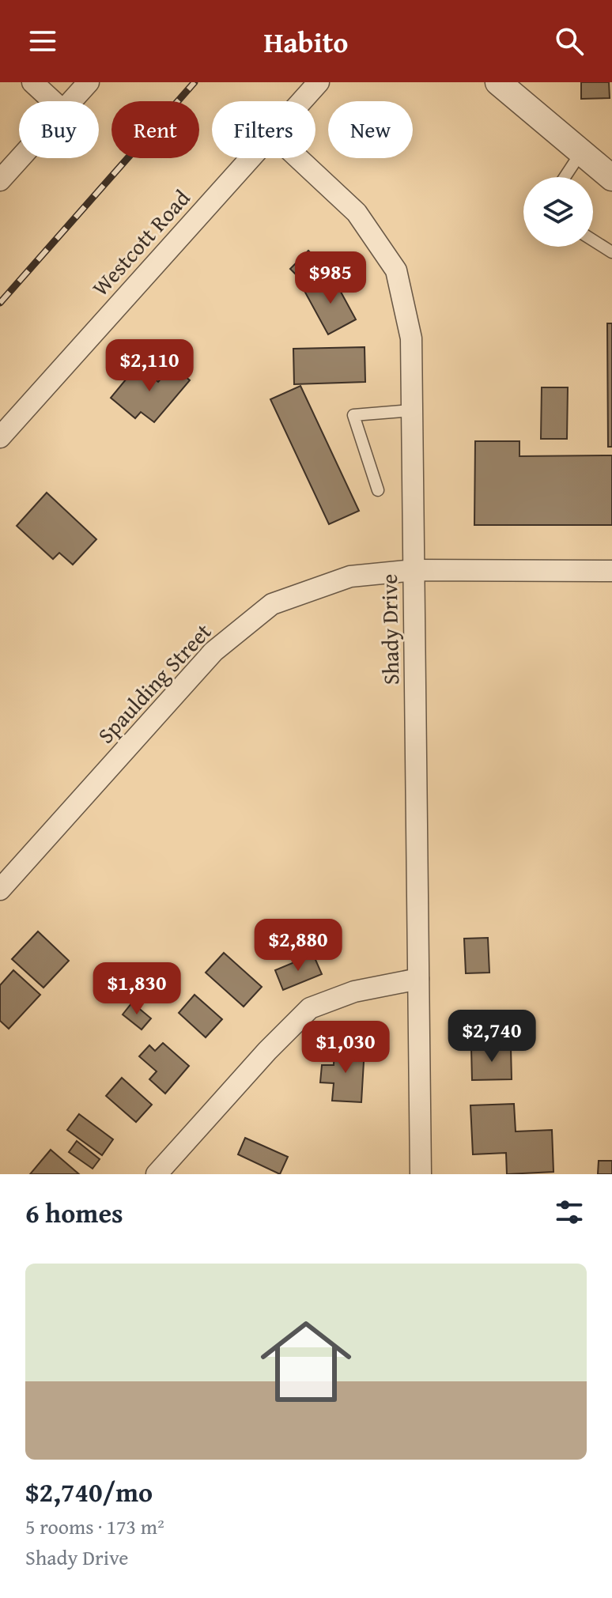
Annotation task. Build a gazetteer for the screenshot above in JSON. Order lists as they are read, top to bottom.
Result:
{
  "streets": {
    "street": ["Westcott Road", "Shady Drive", "Spaulding Street"]
  },
  "crossings": [
    ["Shady Drive", "Spaulding Street"]
  ],
  "page": {
    "header": "Habito",
    "chip": [
      "Buy",
      "Rent",
      "Filters",
      "New"
    ],
    "price": [
      "$985",
      "$2,110",
      "$2,880",
      "$1,830",
      "$2,740",
      "$1,030"
    ],
    "heading": "6 homes",
    "list": [
      {
        "name": "$2,740/mo",
        "note": "5 rooms · 173 m² · Shady Drive"
      }
    ]
  }
}
